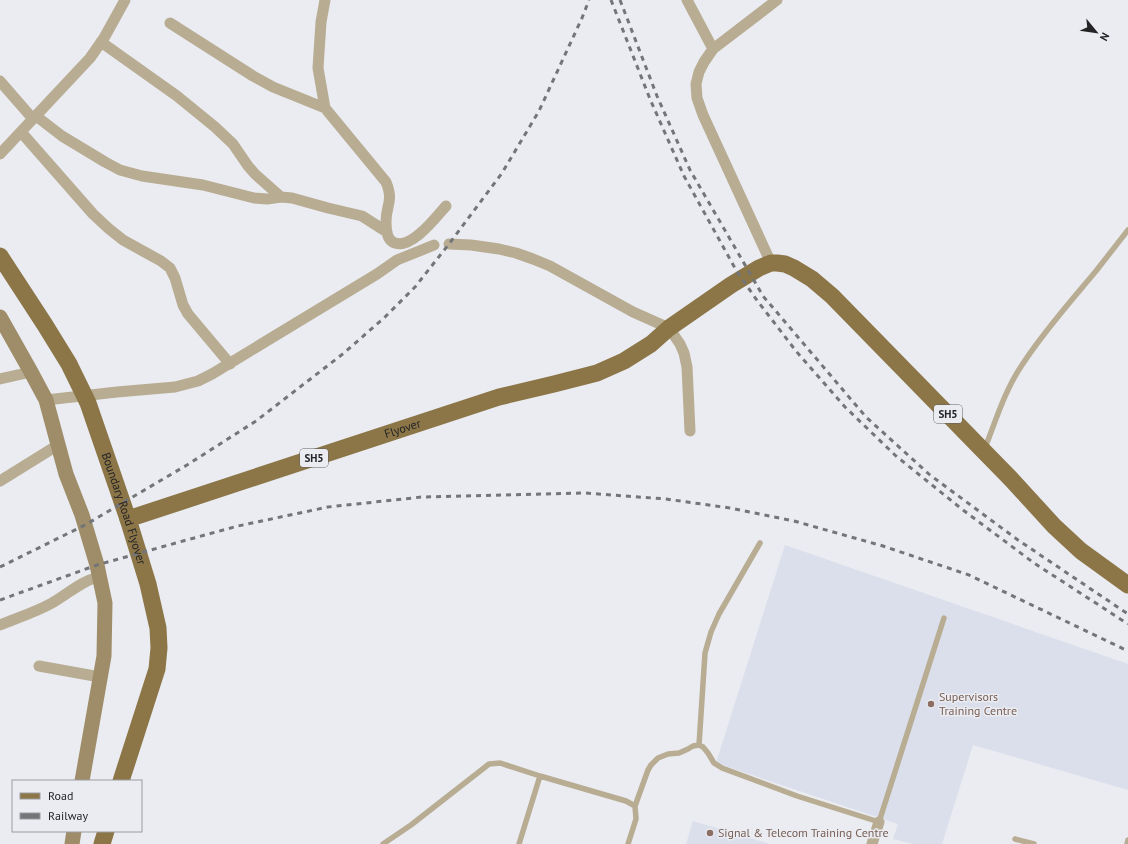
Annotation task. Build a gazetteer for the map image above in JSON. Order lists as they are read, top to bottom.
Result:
{
  "streets": {
    "main road": ["SH5", "Flyover", "Boundary Road Flyover"]
  },
  "crossings": [
    ["SH5", "Flyover"],
    ["Flyover", "Boundary Road Flyover"]
  ],
  "places": ["Supervisors Training Centre", "Signal & Telecom Training Centre"],
  "legend": ["Road", "Railway"],
  "north": "bottom right"
}
